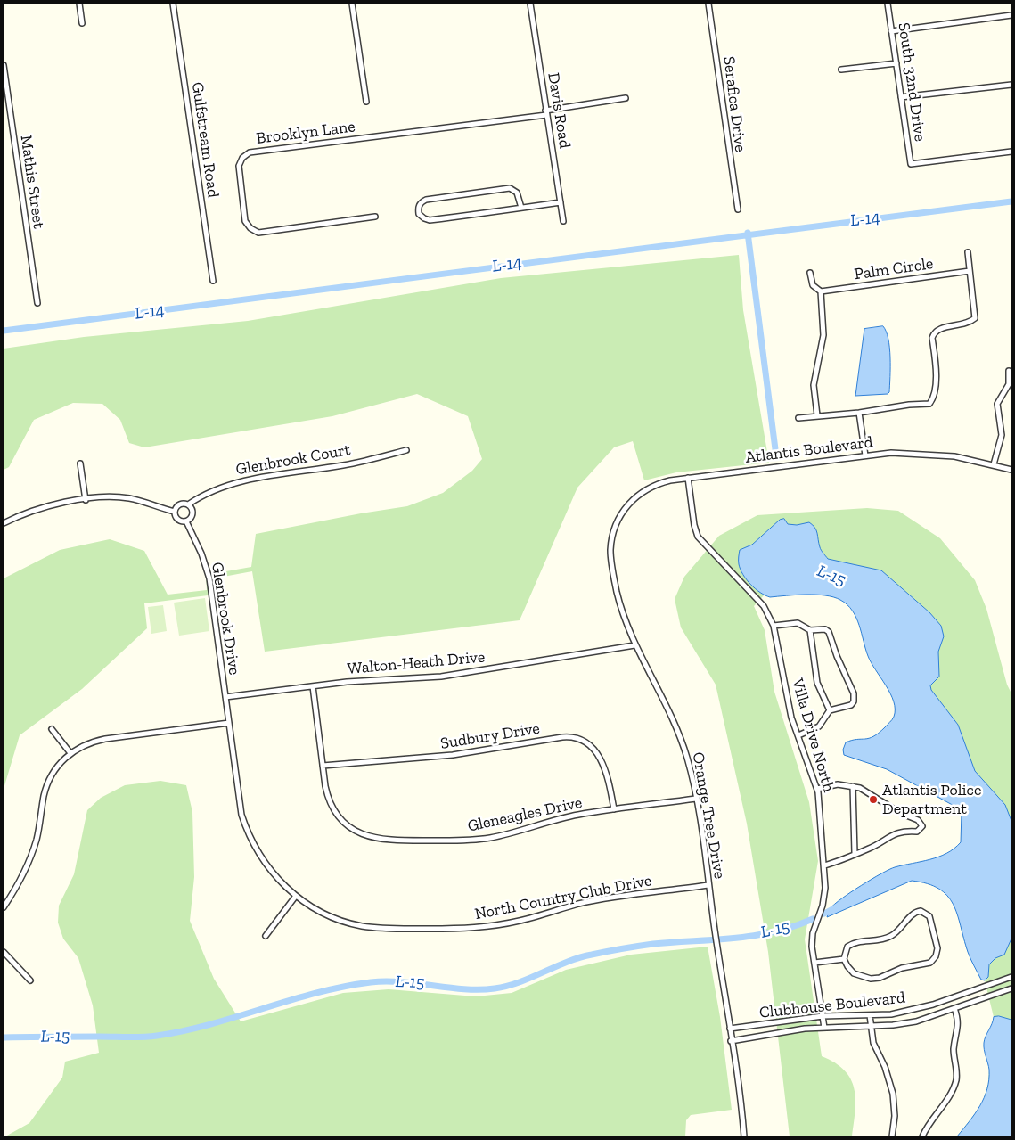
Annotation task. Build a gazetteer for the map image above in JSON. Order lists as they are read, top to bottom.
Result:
{
  "streets": {
    "street": [
      "South 32nd Drive",
      "Serafica Drive",
      "Davis Road",
      "Brooklyn Lane",
      "Gulfstream Road",
      "Mathis Street",
      "Palm Circle",
      "Atlantis Boulevard",
      "Glenbrook Court",
      "Glenbrook Drive",
      "Walton-Heath Drive",
      "Villa Drive North",
      "Sudbury Drive",
      "Gleneagles Drive",
      "Orange Tree Drive",
      "North Country Club Drive",
      "Clubhouse Boulevard"
    ]
  },
  "crossings": [
    ["Davis Road", "Brooklyn Lane"],
    ["Atlantis Boulevard", "Villa Drive North"],
    ["Atlantis Boulevard", "Orange Tree Drive"],
    ["Glenbrook Court", "Glenbrook Drive"],
    ["Glenbrook Drive", "Walton-Heath Drive"],
    ["Glenbrook Drive", "North Country Club Drive"],
    ["Walton-Heath Drive", "Gleneagles Drive"],
    ["Walton-Heath Drive", "Orange Tree Drive"],
    ["Villa Drive North", "Clubhouse Boulevard"],
    ["Sudbury Drive", "Gleneagles Drive"],
    ["Gleneagles Drive", "Orange Tree Drive"],
    ["Orange Tree Drive", "North Country Club Drive"],
    ["Orange Tree Drive", "Clubhouse Boulevard"]
  ],
  "water": ["L-14", "L-15"],
  "places": ["Atlantis Police Department"]
}
